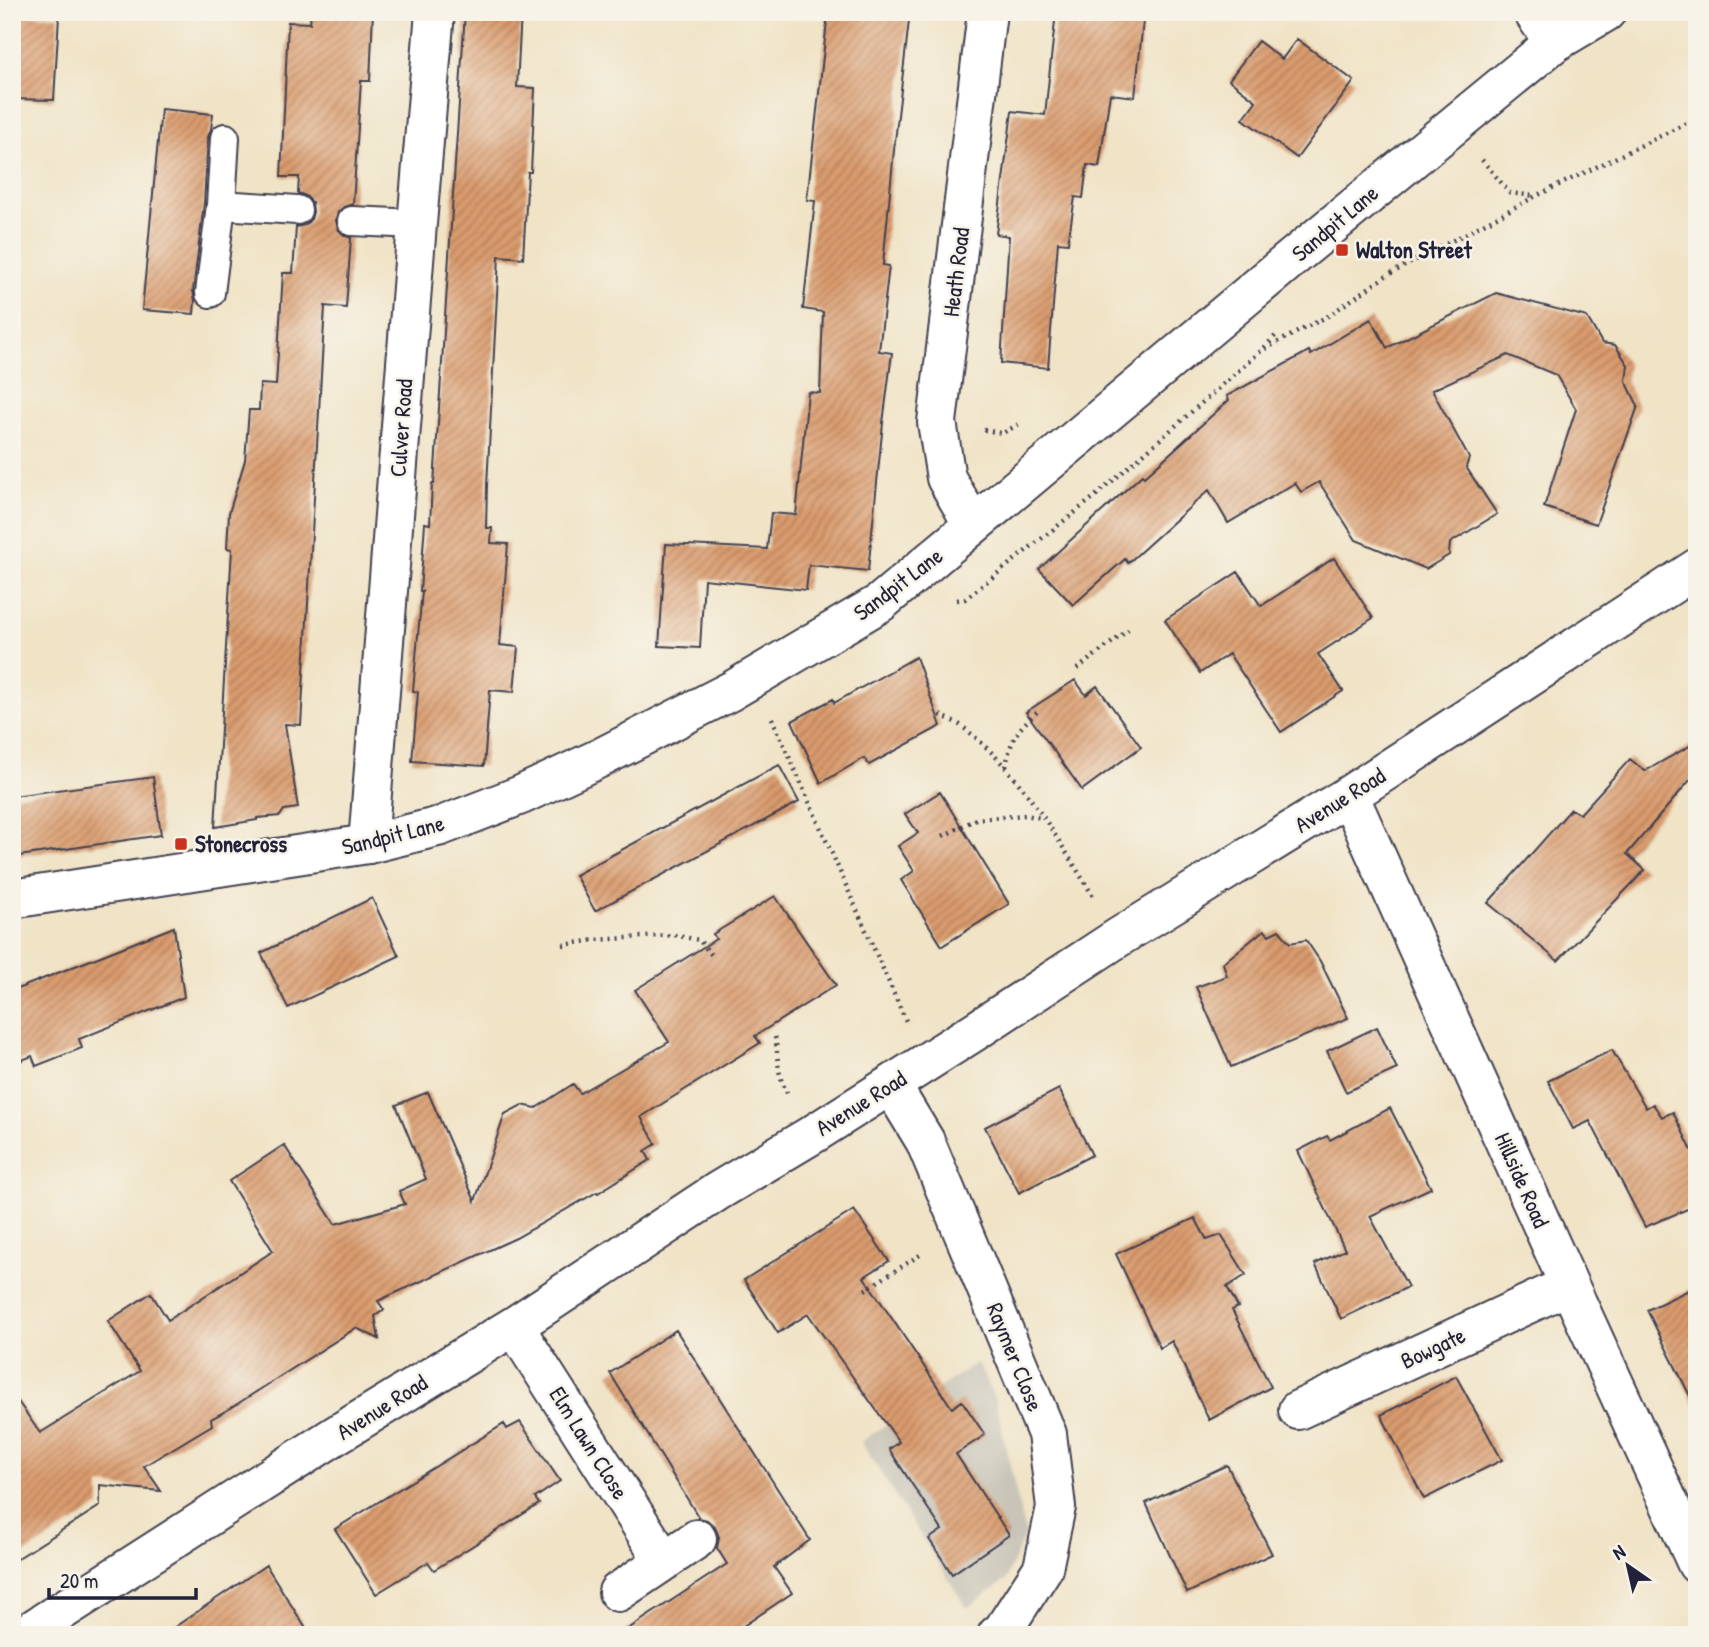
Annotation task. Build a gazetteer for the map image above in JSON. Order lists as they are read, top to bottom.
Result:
{
  "streets": {
    "street": [
      "Sandpit Lane",
      "Heath Road",
      "Culver Road",
      "Avenue Road",
      "Hillside Road",
      "Bowgate",
      "Raymer Close",
      "Elm Lawn Close"
    ]
  },
  "crossings": [
    ["Sandpit Lane", "Heath Road"],
    ["Sandpit Lane", "Culver Road"],
    ["Avenue Road", "Hillside Road"],
    ["Avenue Road", "Raymer Close"],
    ["Avenue Road", "Elm Lawn Close"],
    ["Hillside Road", "Bowgate"]
  ],
  "places": {
    "transit": ["Walton Street", "Stonecross"]
  },
  "scale_bar": "20 m",
  "north": "top left"
}
